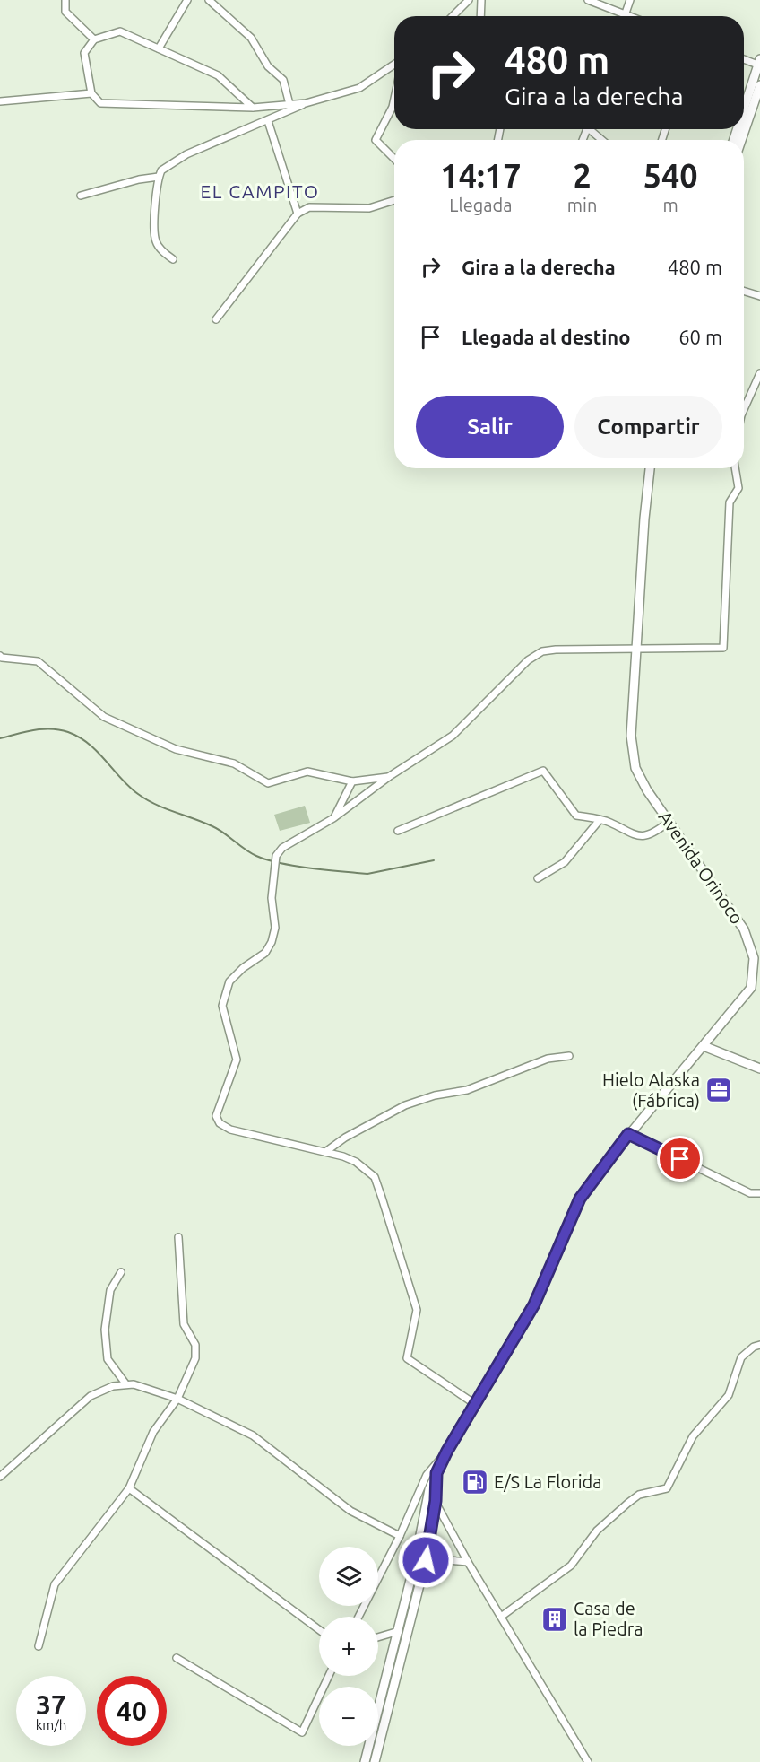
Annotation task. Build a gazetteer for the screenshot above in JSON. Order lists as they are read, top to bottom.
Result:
{
  "streets": {
    "street": ["Avenida Orinoco"]
  },
  "districts": ["EL CAMPITO"],
  "places": {
    "office": ["Hielo Alaska (Fábrica)"],
    "fuel station": ["E/S La Florida"],
    "building": ["Casa de la Piedra"]
  },
  "page": {
    "turn": ["480 m", "Gira a la derecha"],
    "eta": [
      "14:17",
      "Llegada",
      "2",
      "min",
      "540",
      "m"
    ],
    "list": [
      {
        "name": "Gira a la derecha",
        "value": "480 m"
      },
      {
        "name": "Llegada al destino",
        "value": "60 m"
      }
    ],
    "buttons": ["Salir", "Compartir"],
    "map_buttons": ["+", "−"],
    "speed": "37 km/h",
    "limit": "40"
  }
}
